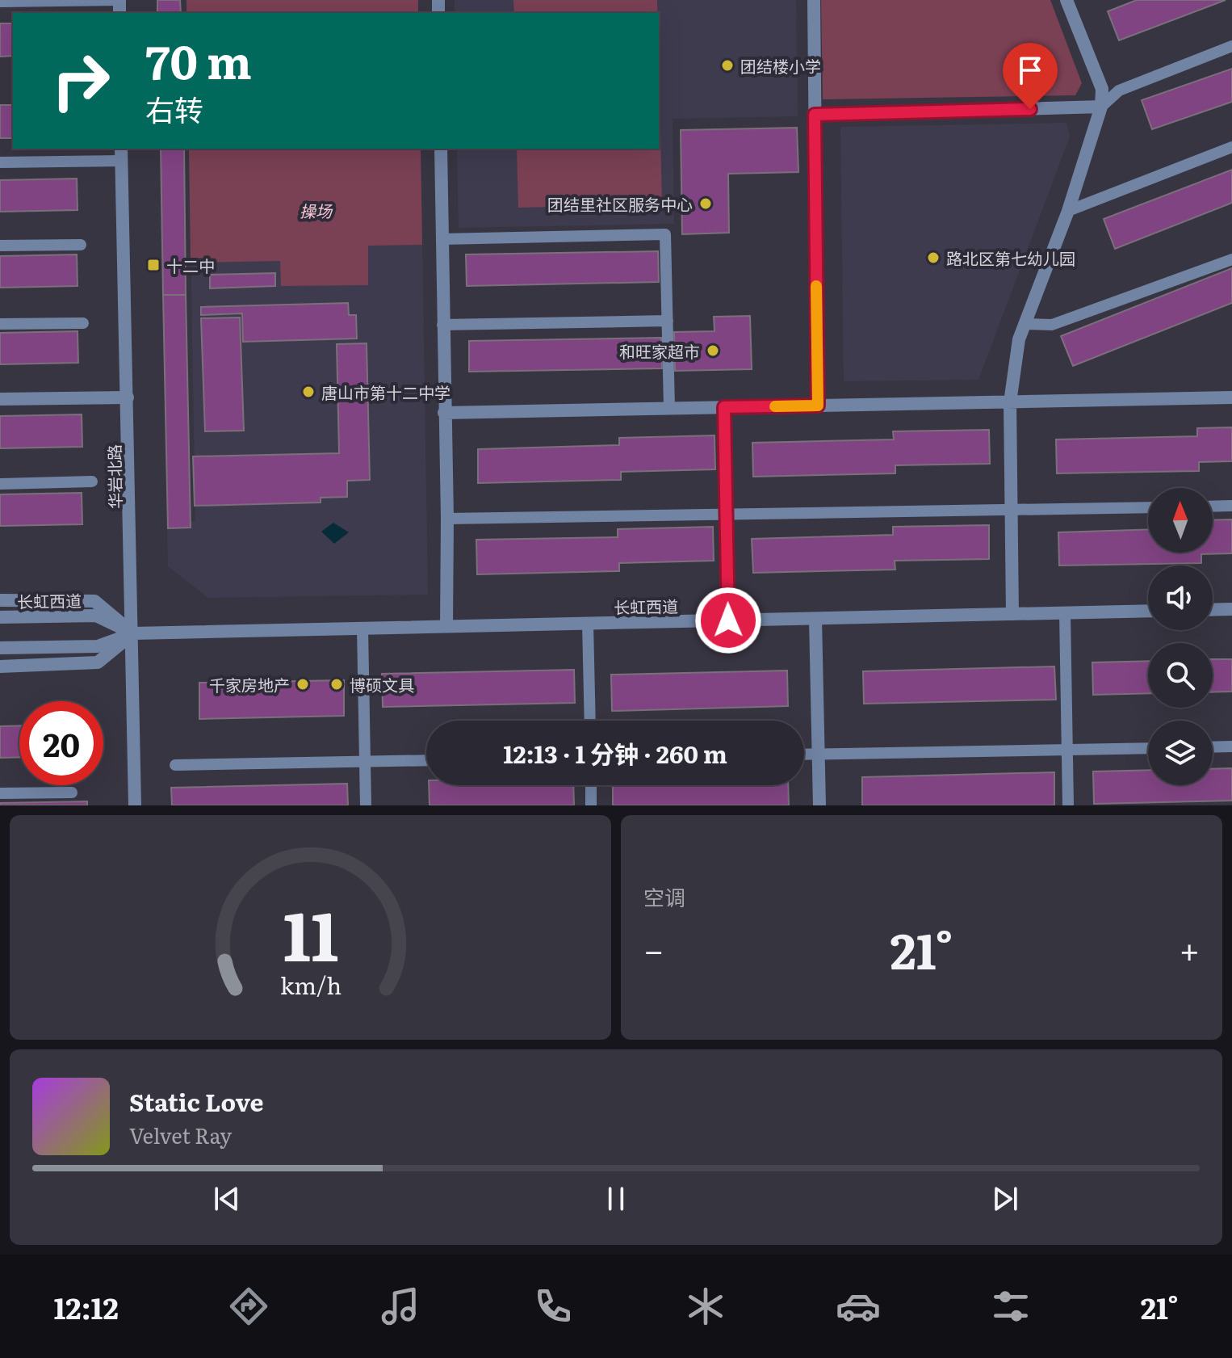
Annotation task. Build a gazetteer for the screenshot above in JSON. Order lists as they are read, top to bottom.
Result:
{
  "streets": {
    "street": ["华岩北路", "长虹西道"]
  },
  "crossings": [
    ["华岩北路", "长虹西道"]
  ],
  "parks": ["操场"],
  "places": {
    "other": [
      "团结楼小学",
      "团结里社区服务中心",
      "路北区第七幼儿园",
      "和旺家超市",
      "唐山市第十二中学",
      "千家房地产",
      "博硕文具"
    ],
    "transit": ["十二中"]
  },
  "north": "top",
  "page": {
    "turn": ["70 m", "右转"],
    "limit": "20",
    "trip": "12:13 · 1 分钟 · 260 m",
    "tile": "空调",
    "heat": ["−", "21°", "+"],
    "song": ["Static Love", "Velvet Ray"],
    "tabs": ["12:12", "21°"],
    "gauge": ["11", "km/h"]
  }
}
